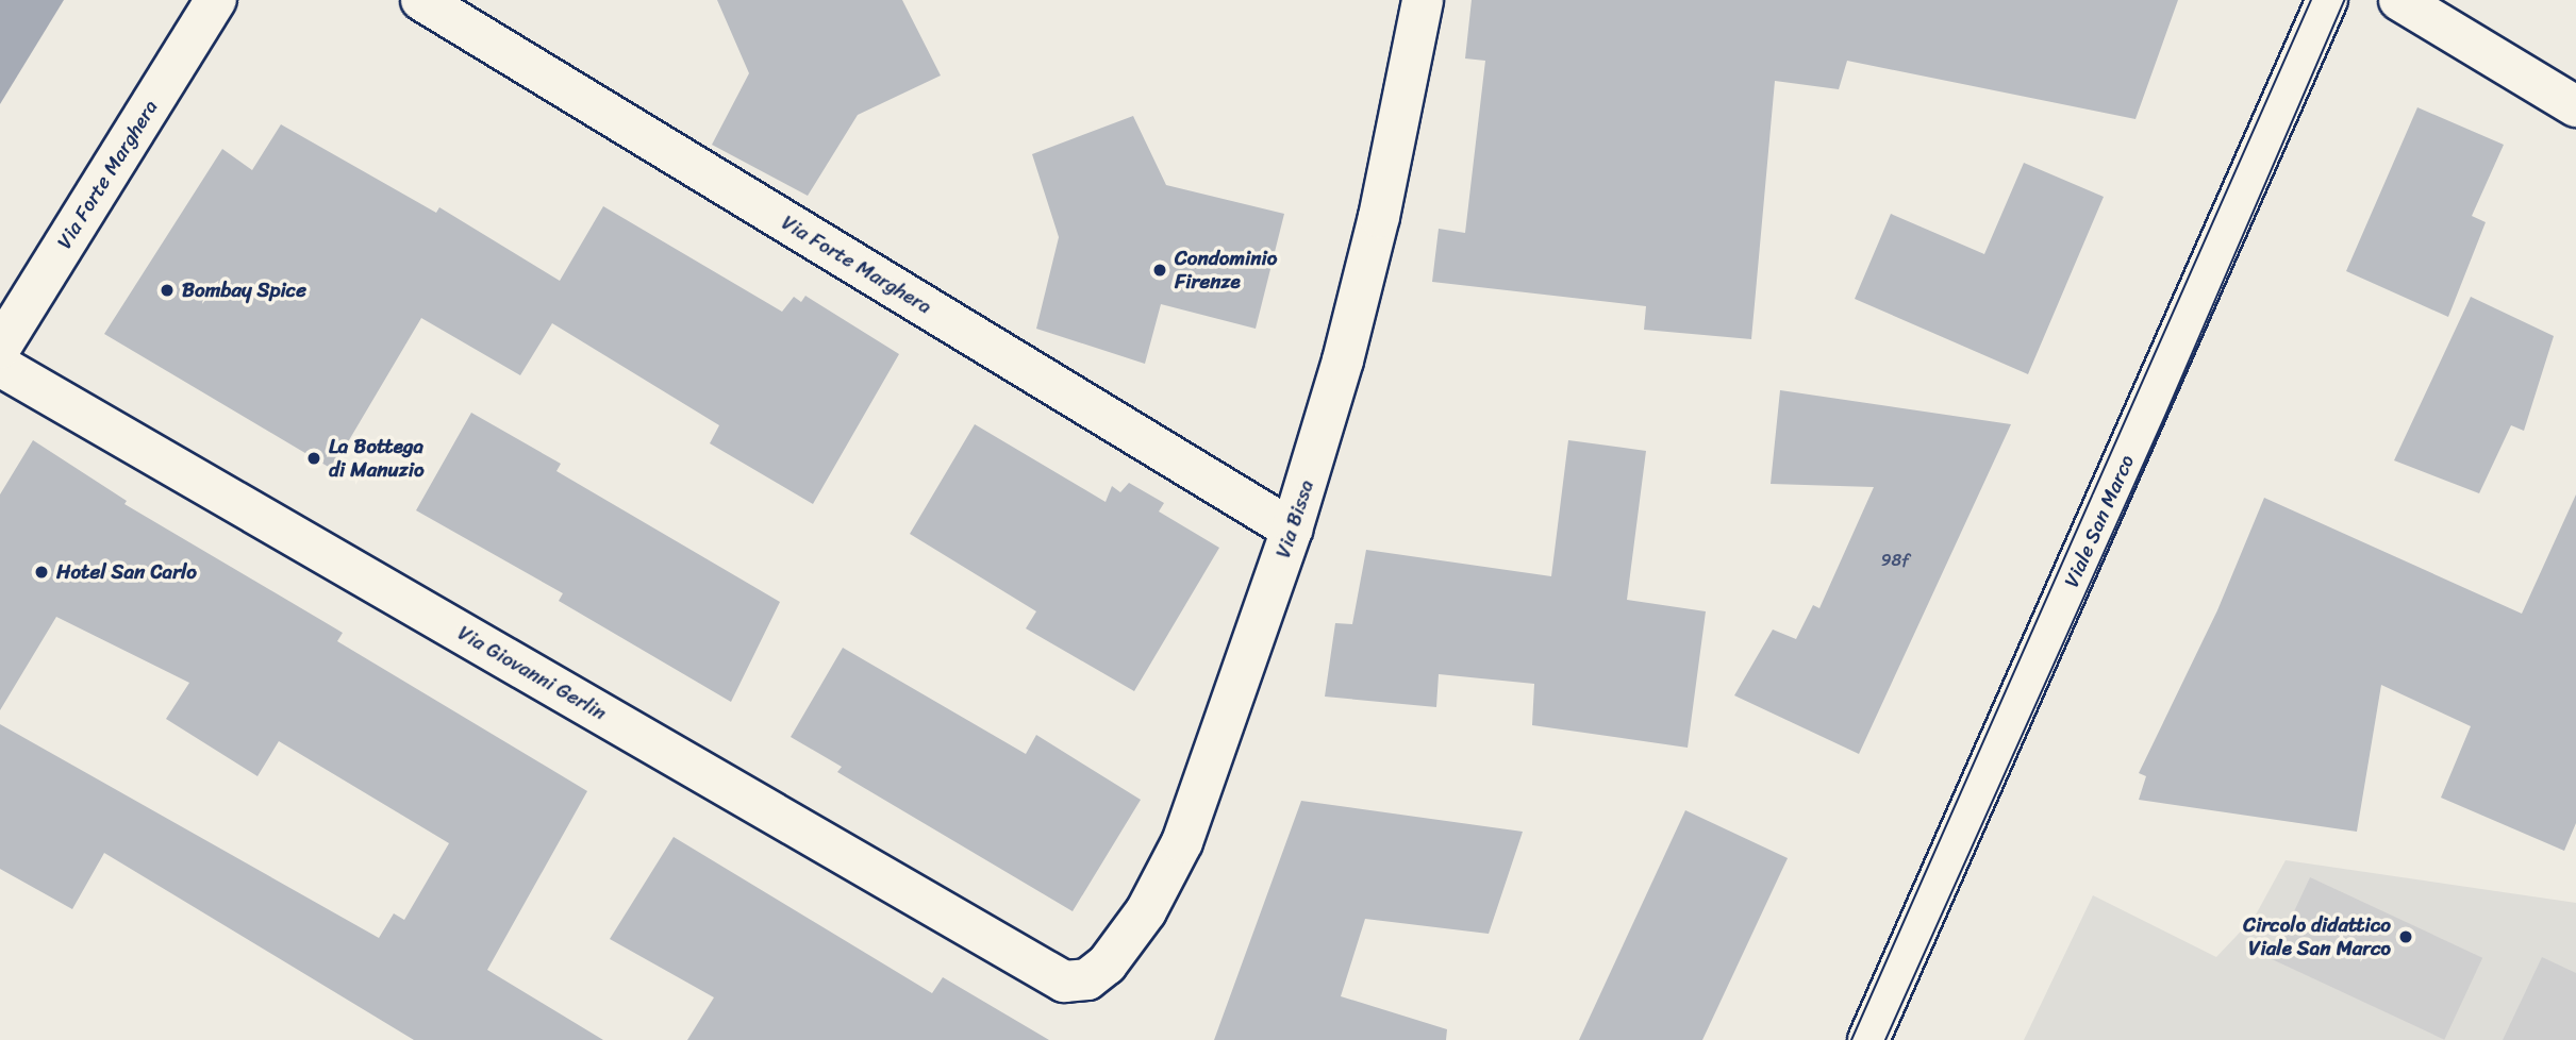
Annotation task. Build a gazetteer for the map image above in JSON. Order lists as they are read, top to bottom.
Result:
{
  "streets": {
    "street": [
      "Via Forte Marghera",
      "Via Bissa",
      "Viale San Marco",
      "Via Giovanni Gerlin"
    ]
  },
  "crossings": [
    ["Via Forte Marghera", "Via Bissa"],
    ["Via Bissa", "Via Giovanni Gerlin"]
  ],
  "places": [
    "Condominio Firenze",
    "Bombay Spice",
    "La Bottega di Manuzio",
    "Hotel San Carlo",
    "Circolo didattico Viale San Marco"
  ],
  "house_numbers": ["98f"]
}
